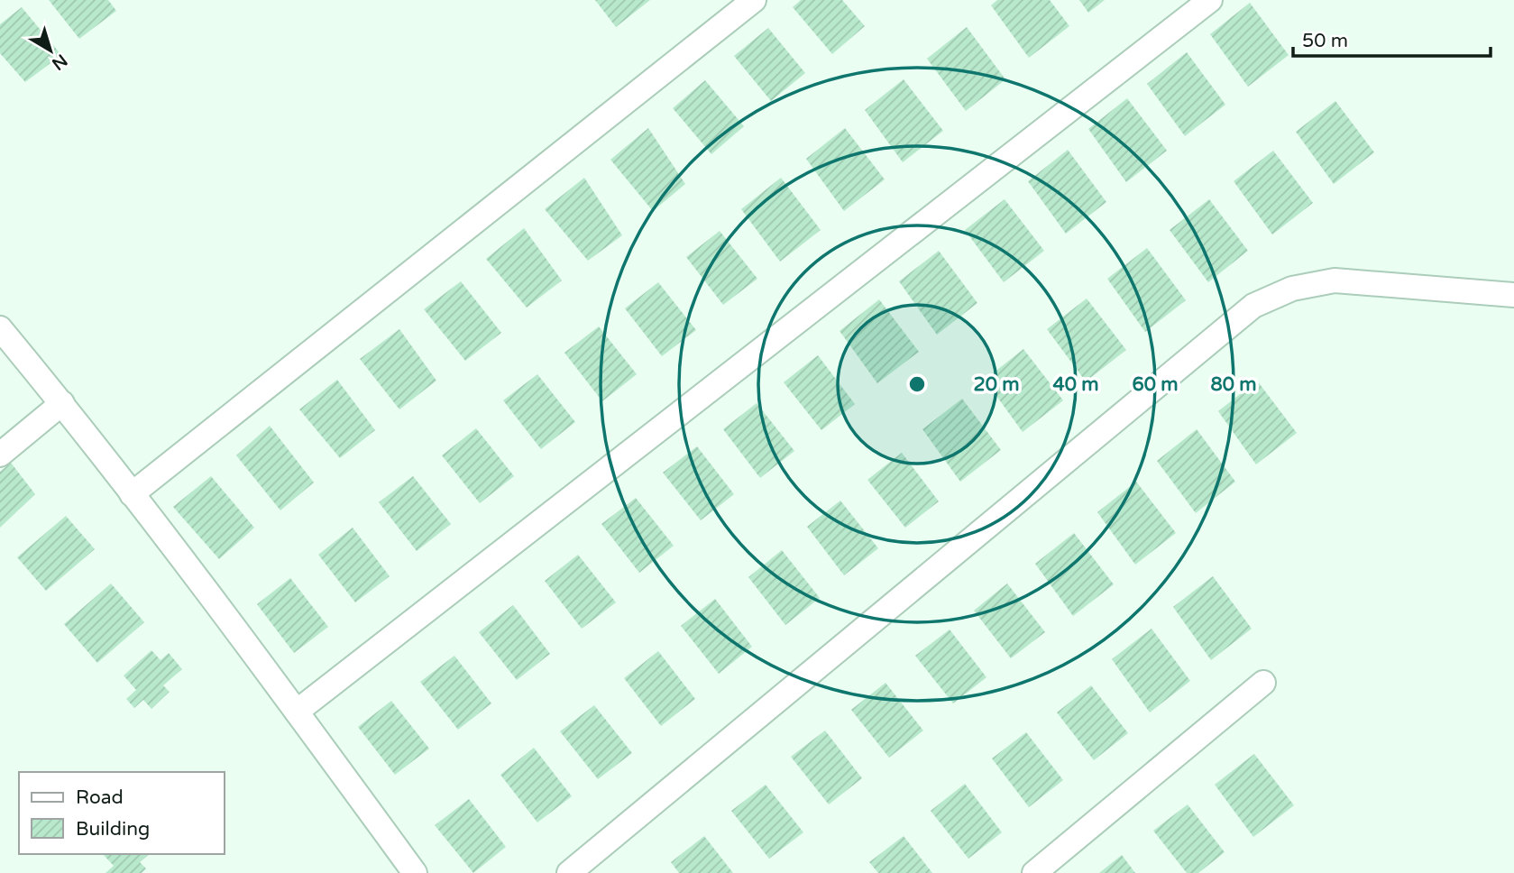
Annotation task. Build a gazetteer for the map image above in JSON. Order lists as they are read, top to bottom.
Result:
{
  "legend": ["Road", "Building"],
  "scale_bar": "50 m",
  "north": "bottom right",
  "rings": [
    "20 m",
    "40 m",
    "60 m",
    "80 m"
  ]
}
